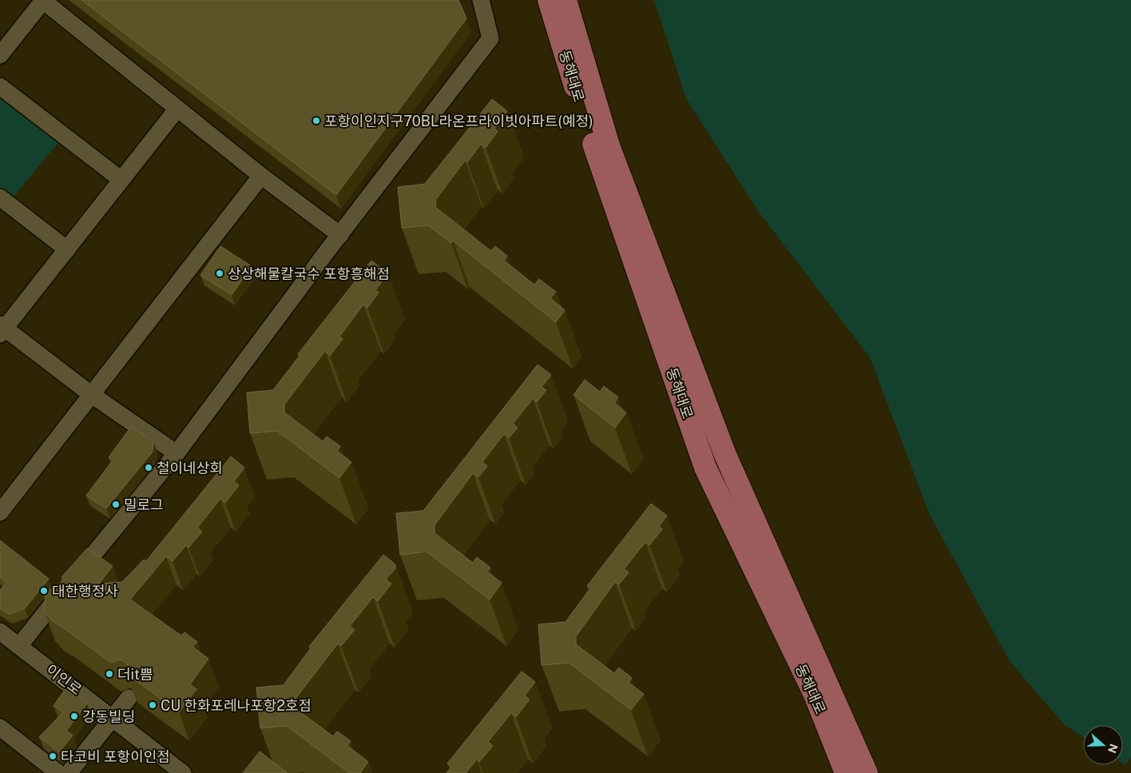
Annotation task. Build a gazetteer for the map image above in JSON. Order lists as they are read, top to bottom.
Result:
{
  "streets": {
    "main road": ["동해대로"],
    "street": ["이인로"]
  },
  "places": [
    "포항이인지구70BL라온프라이빗아파트(예정)",
    "상상해물칼국수 포항흥해점",
    "철이네상회",
    "밀로그",
    "대한행정사",
    "더it쁨",
    "CU 한화포레나포항2호점",
    "강동빌딩",
    "타코비 포항이인점"
  ],
  "north": "right"
}
